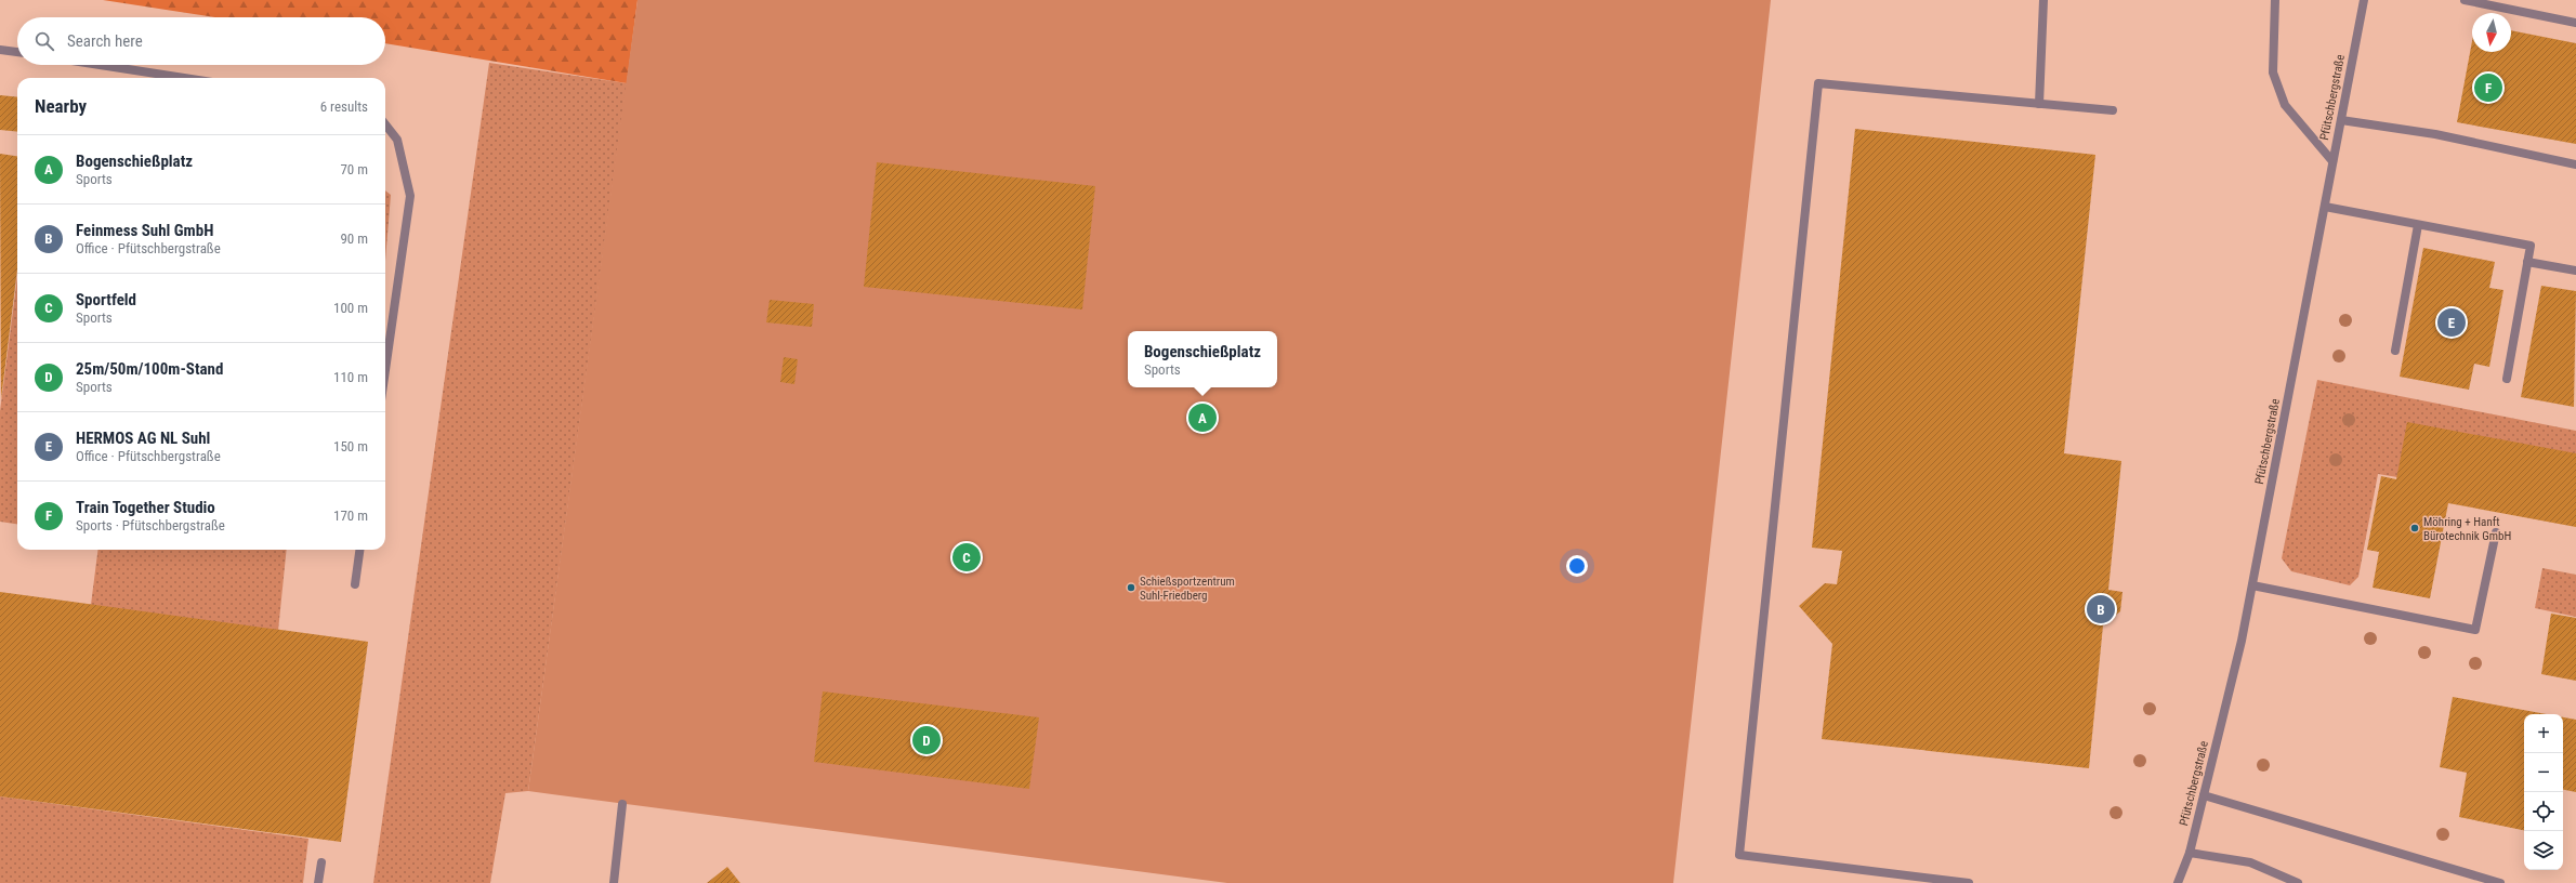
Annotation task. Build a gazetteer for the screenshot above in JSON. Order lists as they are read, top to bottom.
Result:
{
  "streets": {
    "street": ["Pfütschbergstraße"]
  },
  "places": ["Möhring + Hanft Bürotechnik GmbH", "Schießsportzentrum Suhl-Friedberg"],
  "north": "bottom",
  "page": {
    "search": "Search here",
    "pins": [
      "F",
      "E",
      "A",
      "C",
      "B",
      "D"
    ],
    "heading": ["Nearby", "6 results"],
    "list": [
      {
        "mark": "A",
        "name": "Bogenschießplatz",
        "note": "Sports",
        "value": "70 m"
      },
      {
        "mark": "B",
        "name": "Feinmess Suhl GmbH",
        "note": "Office · Pfütschbergstraße",
        "value": "90 m"
      },
      {
        "mark": "C",
        "name": "Sportfeld",
        "note": "Sports",
        "value": "100 m"
      },
      {
        "mark": "D",
        "name": "25m/50m/100m-Stand",
        "note": "Sports",
        "value": "110 m"
      },
      {
        "mark": "E",
        "name": "HERMOS AG NL Suhl",
        "note": "Office · Pfütschbergstraße",
        "value": "150 m"
      },
      {
        "mark": "F",
        "name": "Train Together Studio",
        "note": "Sports · Pfütschbergstraße",
        "value": "170 m"
      }
    ],
    "popup": ["Bogenschießplatz", "Sports"],
    "map_buttons": ["+", "−"]
  }
}
